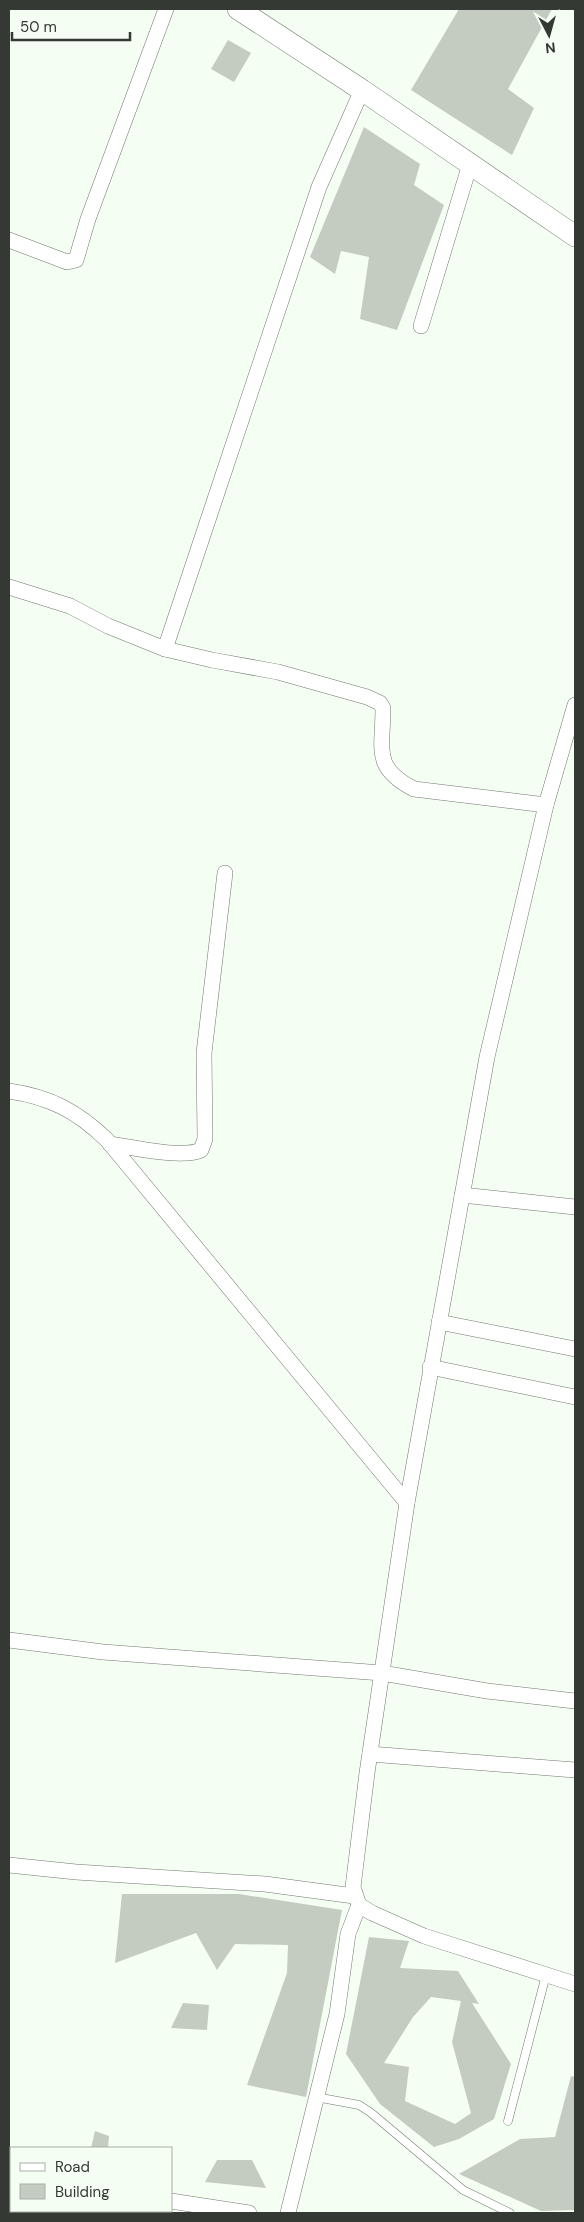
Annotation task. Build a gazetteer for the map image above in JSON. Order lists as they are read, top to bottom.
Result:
{
  "legend": ["Road", "Building"],
  "scale_bar": "50 m",
  "north": "bottom"
}
